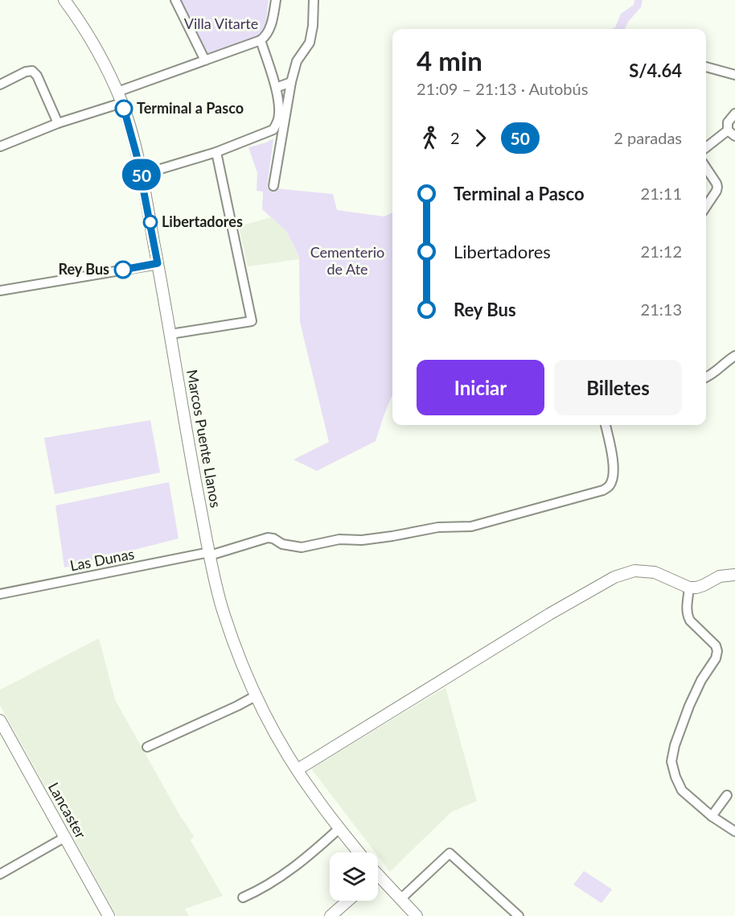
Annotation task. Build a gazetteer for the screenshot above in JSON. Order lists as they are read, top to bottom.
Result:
{
  "streets": {
    "street": ["Marcos Puente Llanos", "Las Dunas", "Lancaster"]
  },
  "crossings": [
    ["Marcos Puente Llanos", "Las Dunas"]
  ],
  "parks": ["Villa Vitarte", "Cementerio de Ate"],
  "places": ["Terminal a Pasco", "Libertadores", "Rey Bus"],
  "lines": ["bus line 50"],
  "page": {
    "on_map": "50",
    "heading": ["4 min", "21:09 – 21:13 · Autobús", "S/4.64"],
    "legs": ["2", "50", "2 paradas"],
    "list": [
      {
        "name": "Terminal a Pasco",
        "value": "21:11"
      },
      {
        "name": "Libertadores",
        "value": "21:12"
      },
      {
        "name": "Rey Bus",
        "value": "21:13"
      }
    ],
    "buttons": ["Iniciar", "Billetes"]
  }
}
